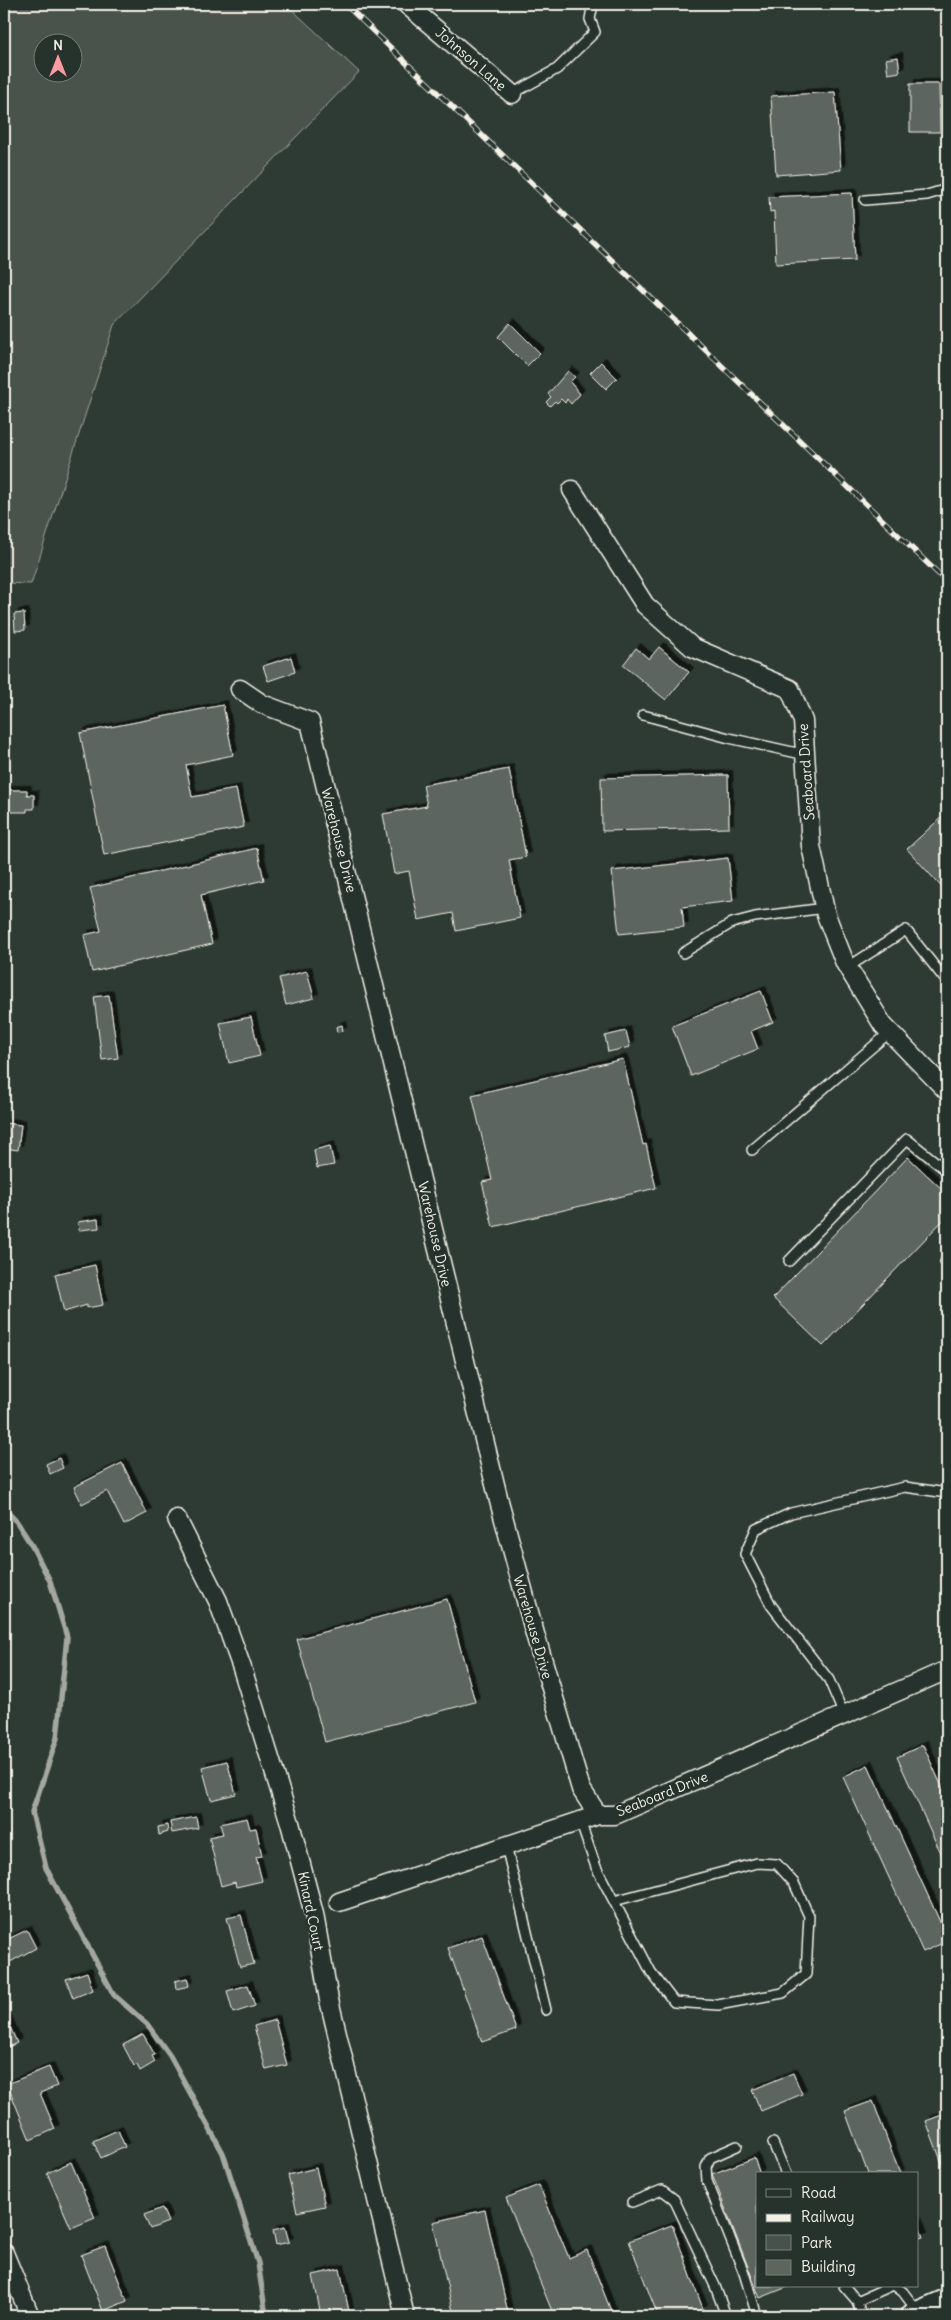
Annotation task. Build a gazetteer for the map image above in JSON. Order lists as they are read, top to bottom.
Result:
{
  "streets": {
    "street": [
      "Johnson Lane",
      "Seaboard Drive",
      "Warehouse Drive",
      "Kinard Court"
    ]
  },
  "crossings": [
    ["Seaboard Drive", "Warehouse Drive"]
  ],
  "legend": [
    "Road",
    "Railway",
    "Park",
    "Building"
  ],
  "north": "top"
}
